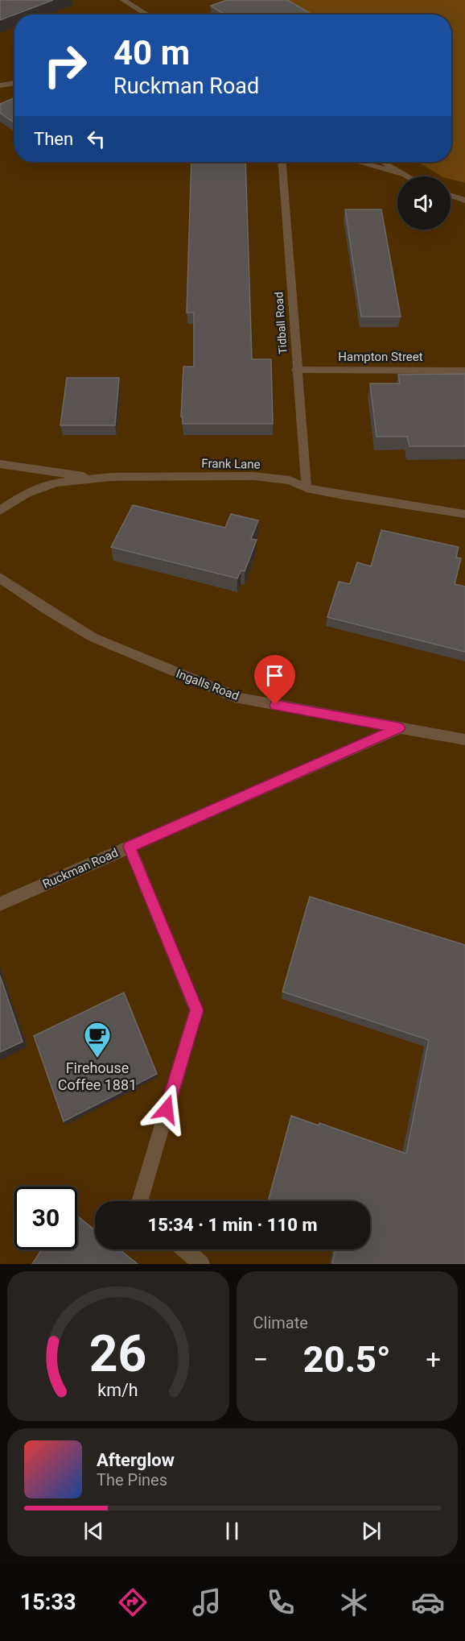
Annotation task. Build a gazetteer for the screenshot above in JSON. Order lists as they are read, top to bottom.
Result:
{
  "streets": {
    "street": [
      "Tidball Road",
      "Hampton Street",
      "Frank Lane",
      "Ingalls Road",
      "Ruckman Road"
    ]
  },
  "crossings": [
    ["Tidball Road", "Hampton Street"],
    ["Tidball Road", "Frank Lane"],
    ["Ingalls Road", "Ruckman Road"]
  ],
  "places": {
    "cafe": ["Firehouse Coffee 1881"]
  },
  "page": {
    "turn": ["40 m", "Ruckman Road"],
    "then": "Then",
    "limit": "30",
    "trip": "15:34 · 1 min · 110 m",
    "tile": "Climate",
    "heat": ["−", "20.5°", "+"],
    "song": ["Afterglow", "The Pines"],
    "tabs": "15:33",
    "gauge": ["26", "km/h"]
  }
}
